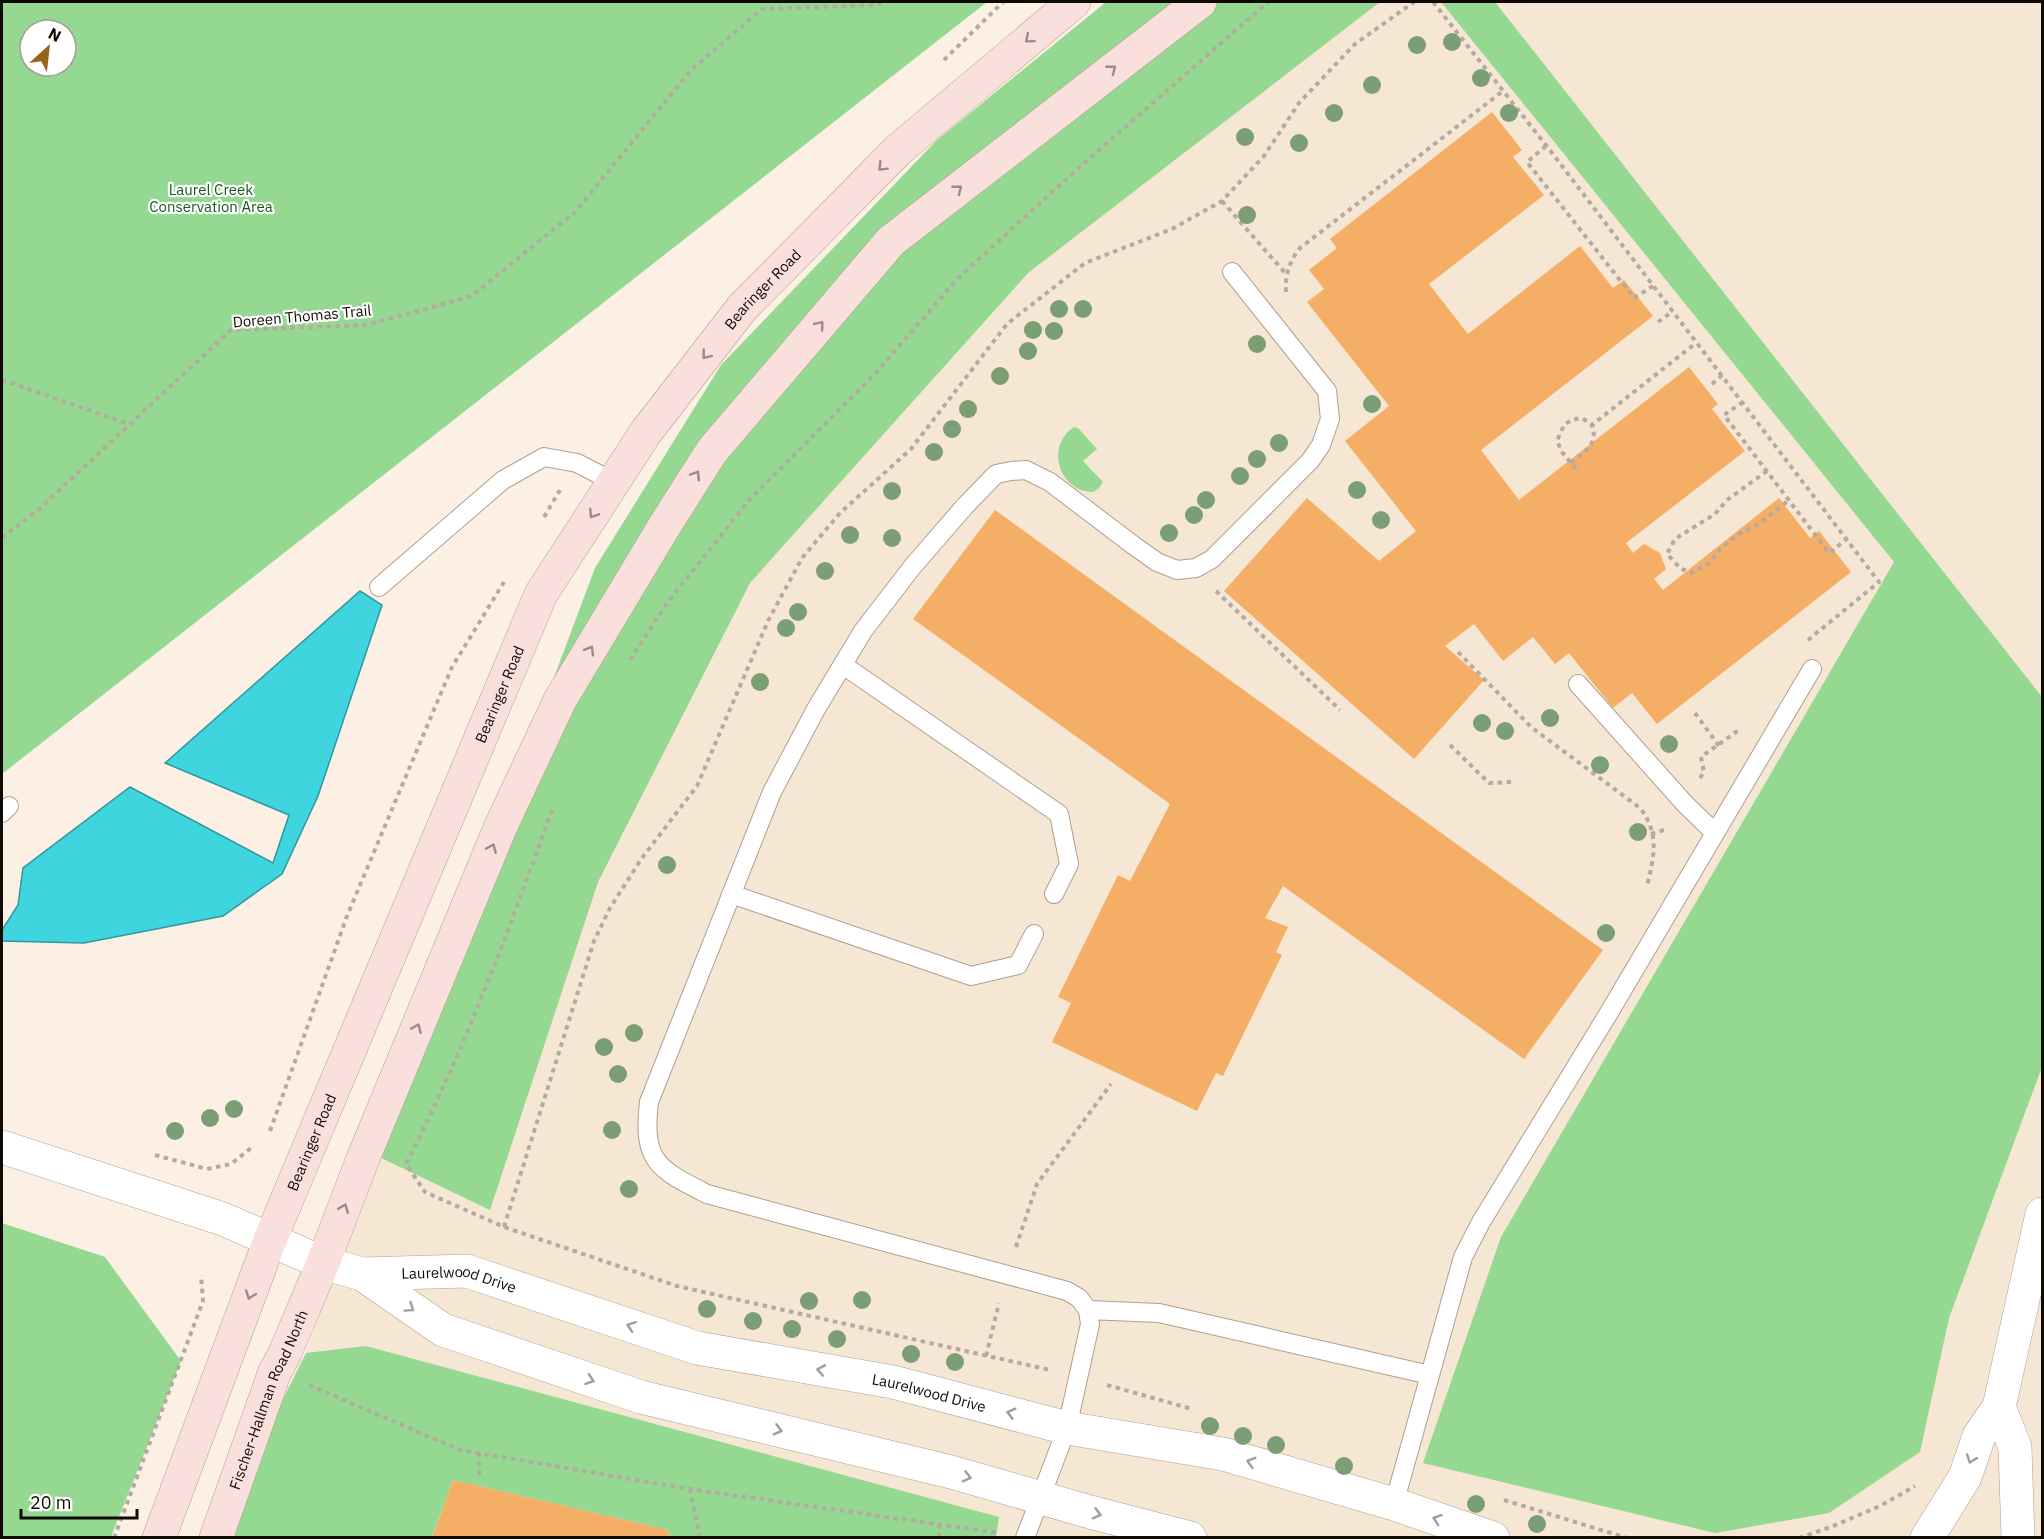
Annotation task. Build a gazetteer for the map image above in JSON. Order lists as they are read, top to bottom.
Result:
{
  "streets": {
    "main road": ["Bearinger Road", "Fischer-Hallman Road North"],
    "street": ["Laurelwood Drive"],
    "path": ["Doreen Thomas Trail"]
  },
  "crossings": [
    ["Bearinger Road", "Laurelwood Drive"],
    ["Laurelwood Drive", "Fischer-Hallman Road North"]
  ],
  "parks": ["Laurel Creek Conservation Area"],
  "scale_bar": "20 m",
  "north": "top right"
}
